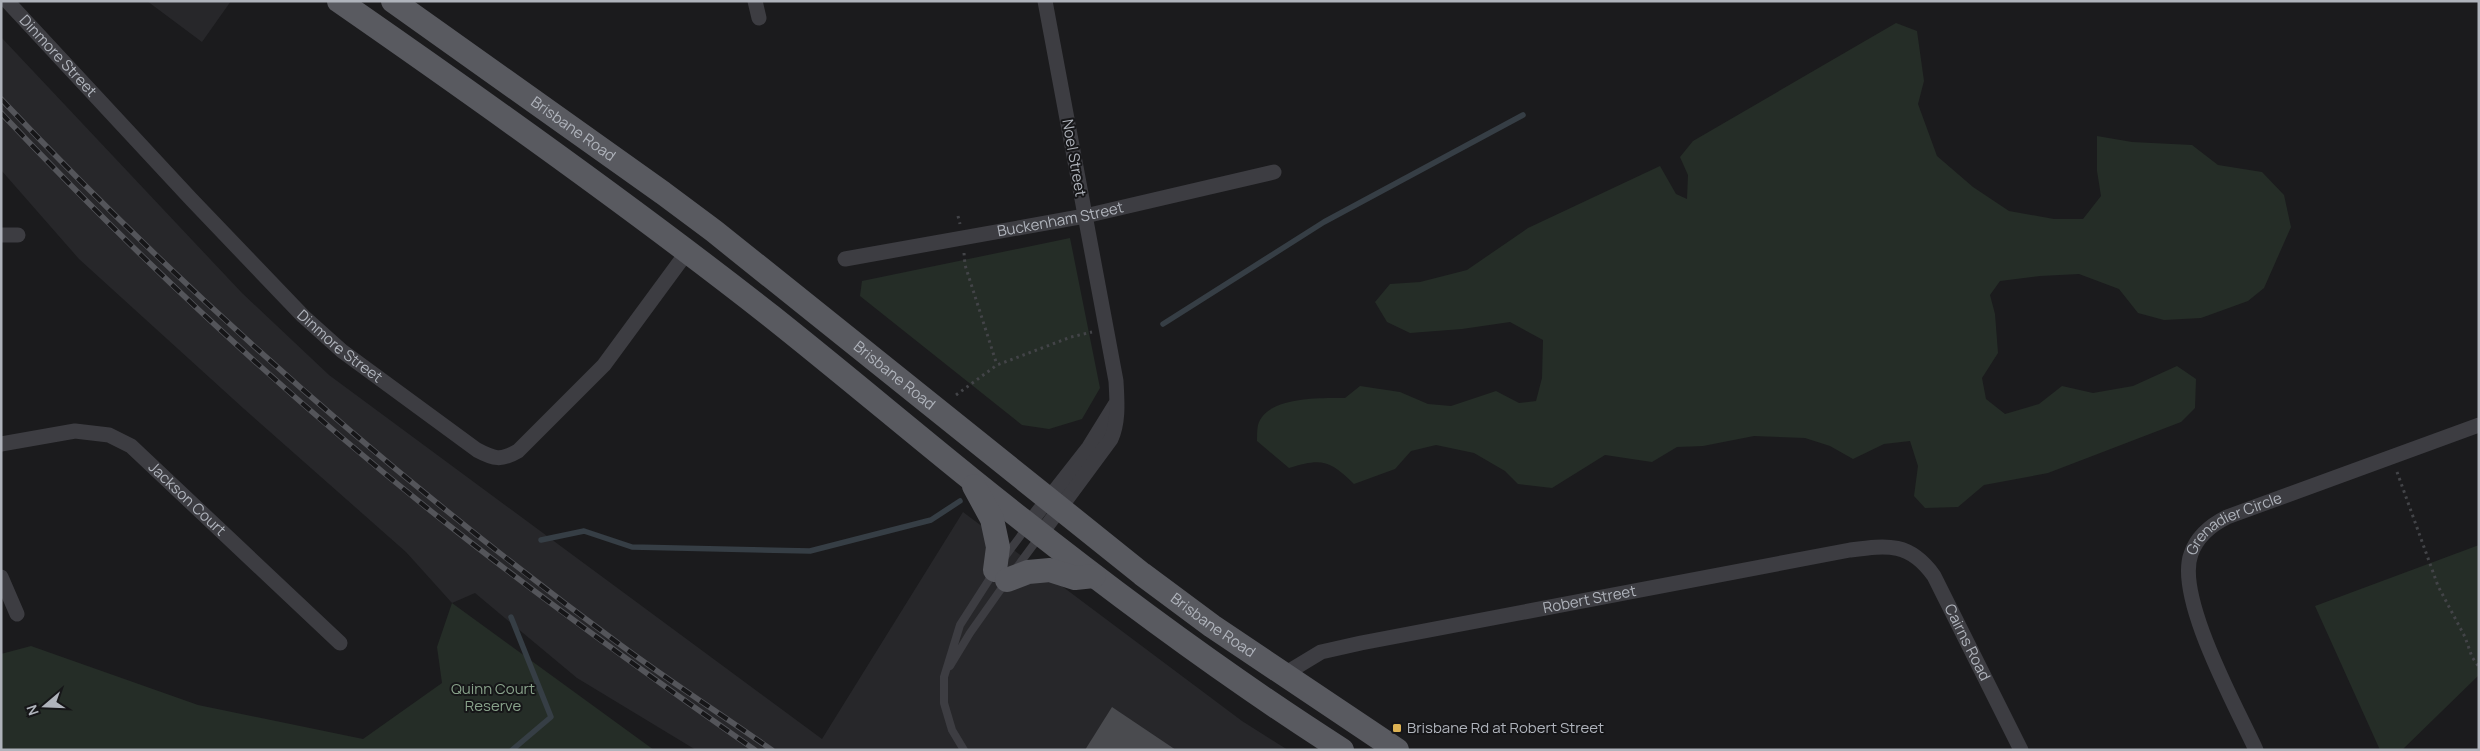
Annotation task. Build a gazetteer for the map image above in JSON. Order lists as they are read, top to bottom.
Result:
{
  "streets": {
    "main road": ["Brisbane Road"],
    "street": [
      "Dinmore Street",
      "Noel Street",
      "Buckenham Street",
      "Jackson Court",
      "Grenadier Circle",
      "Robert Street",
      "Cairns Road"
    ]
  },
  "crossings": [
    ["Dinmore Street", "Brisbane Road"],
    ["Brisbane Road", "Noel Street"],
    ["Brisbane Road", "Robert Street"],
    ["Noel Street", "Buckenham Street"],
    ["Robert Street", "Cairns Road"]
  ],
  "parks": ["Quinn Court Reserve"],
  "places": {
    "transit": ["Brisbane Rd at Robert Street"]
  },
  "north": "left"
}
